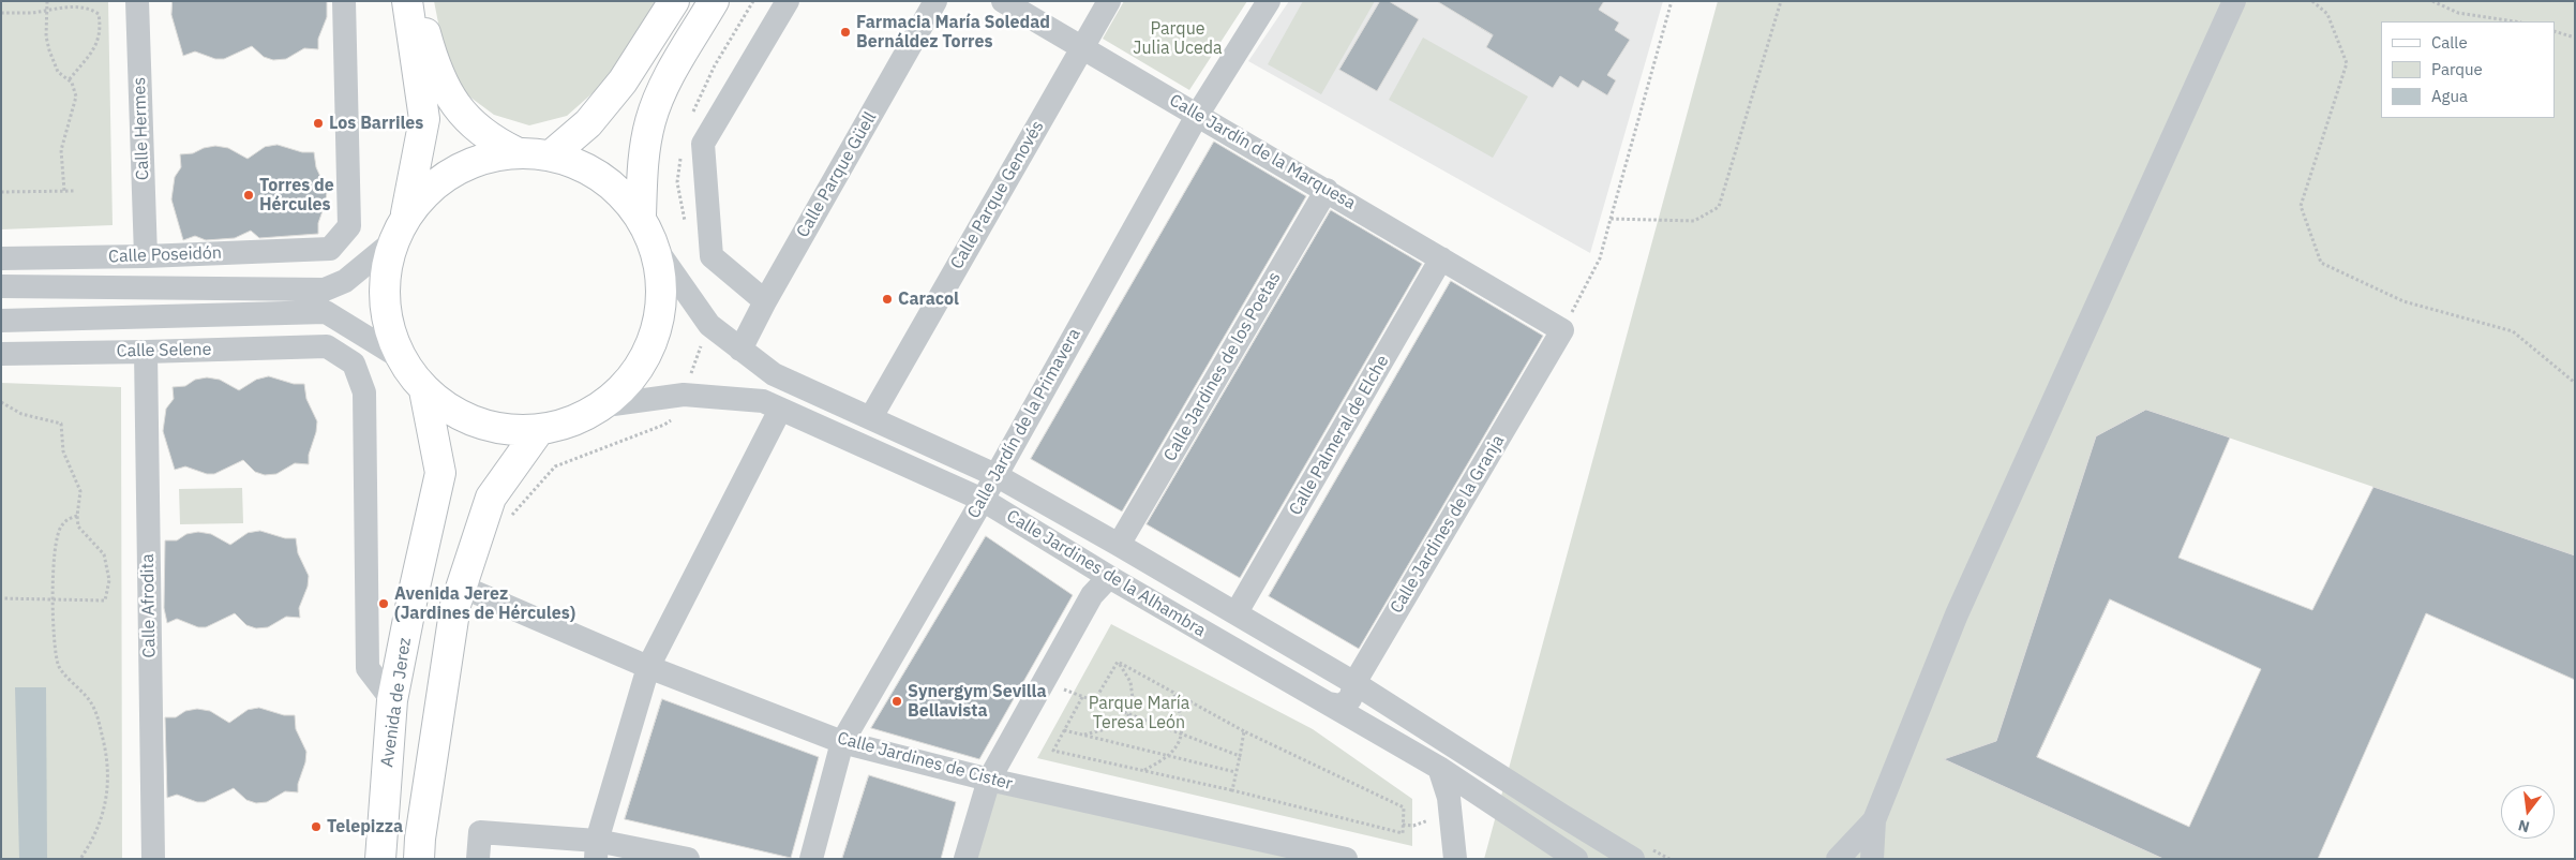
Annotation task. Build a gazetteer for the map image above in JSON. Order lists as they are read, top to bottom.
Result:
{
  "streets": {
    "main road": ["Avenida de Jerez"],
    "street": [
      "Calle Hermes",
      "Calle Jardín de la Marquesa",
      "Calle Parque Güell",
      "Calle Parque Genovés",
      "Calle Poseidón",
      "Calle Selene",
      "Calle Jardines de los Poetas",
      "Calle Jardín de la Primavera",
      "Calle Palmeral de Elche",
      "Calle Jardines de la Granja",
      "Calle Jardines de la Alhambra",
      "Calle Afrodita",
      "Calle Jardines de Cister"
    ]
  },
  "crossings": [
    ["Calle Hermes", "Calle Poseidón"],
    ["Calle Jardín de la Marquesa", "Calle Parque Genovés"],
    ["Calle Jardín de la Marquesa", "Calle Jardines de los Poetas"],
    ["Calle Jardín de la Marquesa", "Calle Jardín de la Primavera"],
    ["Calle Jardín de la Marquesa", "Calle Palmeral de Elche"],
    ["Calle Jardín de la Marquesa", "Calle Jardines de la Granja"],
    ["Calle Parque Güell", "Calle Jardines de la Alhambra"],
    ["Calle Parque Genovés", "Calle Jardines de la Alhambra"],
    ["Calle Selene", "Calle Afrodita"],
    ["Calle Selene", "Avenida de Jerez"],
    ["Calle Jardines de los Poetas", "Calle Jardines de la Alhambra"],
    ["Calle Jardín de la Primavera", "Calle Jardines de la Alhambra"],
    ["Calle Jardín de la Primavera", "Calle Jardines de Cister"],
    ["Calle Palmeral de Elche", "Calle Jardines de la Alhambra"],
    ["Calle Jardines de la Granja", "Calle Jardines de la Alhambra"]
  ],
  "parks": ["Parque Julia Uceda", "Parque María Teresa León"],
  "places": [
    "Farmacia María Soledad Bernáldez Torres",
    "Los Barriles",
    "Torres de Hércules",
    "Caracol",
    "Avenida Jerez (Jardines de Hércules)",
    "Synergym Sevilla Bellavista",
    "Telepizza"
  ],
  "legend": ["Calle", "Parque", "Agua"],
  "north": "bottom"
}
